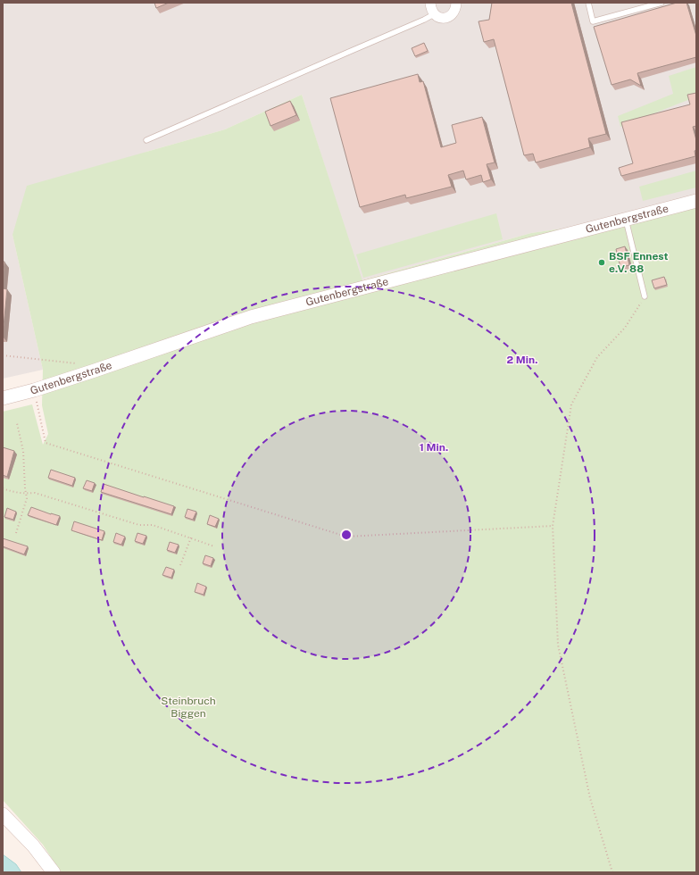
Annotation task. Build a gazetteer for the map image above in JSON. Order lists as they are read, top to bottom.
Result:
{
  "streets": {
    "main road": ["Gutenbergstraße"]
  },
  "parks": ["Steinbruch Biggen"],
  "places": ["BSF Ennest e.V. 88"],
  "rings": ["2 Min.", "1 Min."]
}
